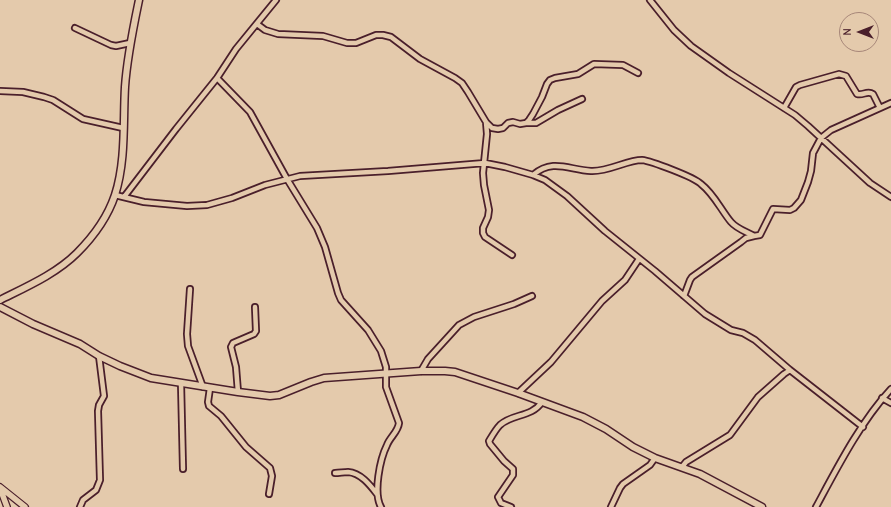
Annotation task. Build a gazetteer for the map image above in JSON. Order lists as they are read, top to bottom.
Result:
{
  "north": "left"
}
